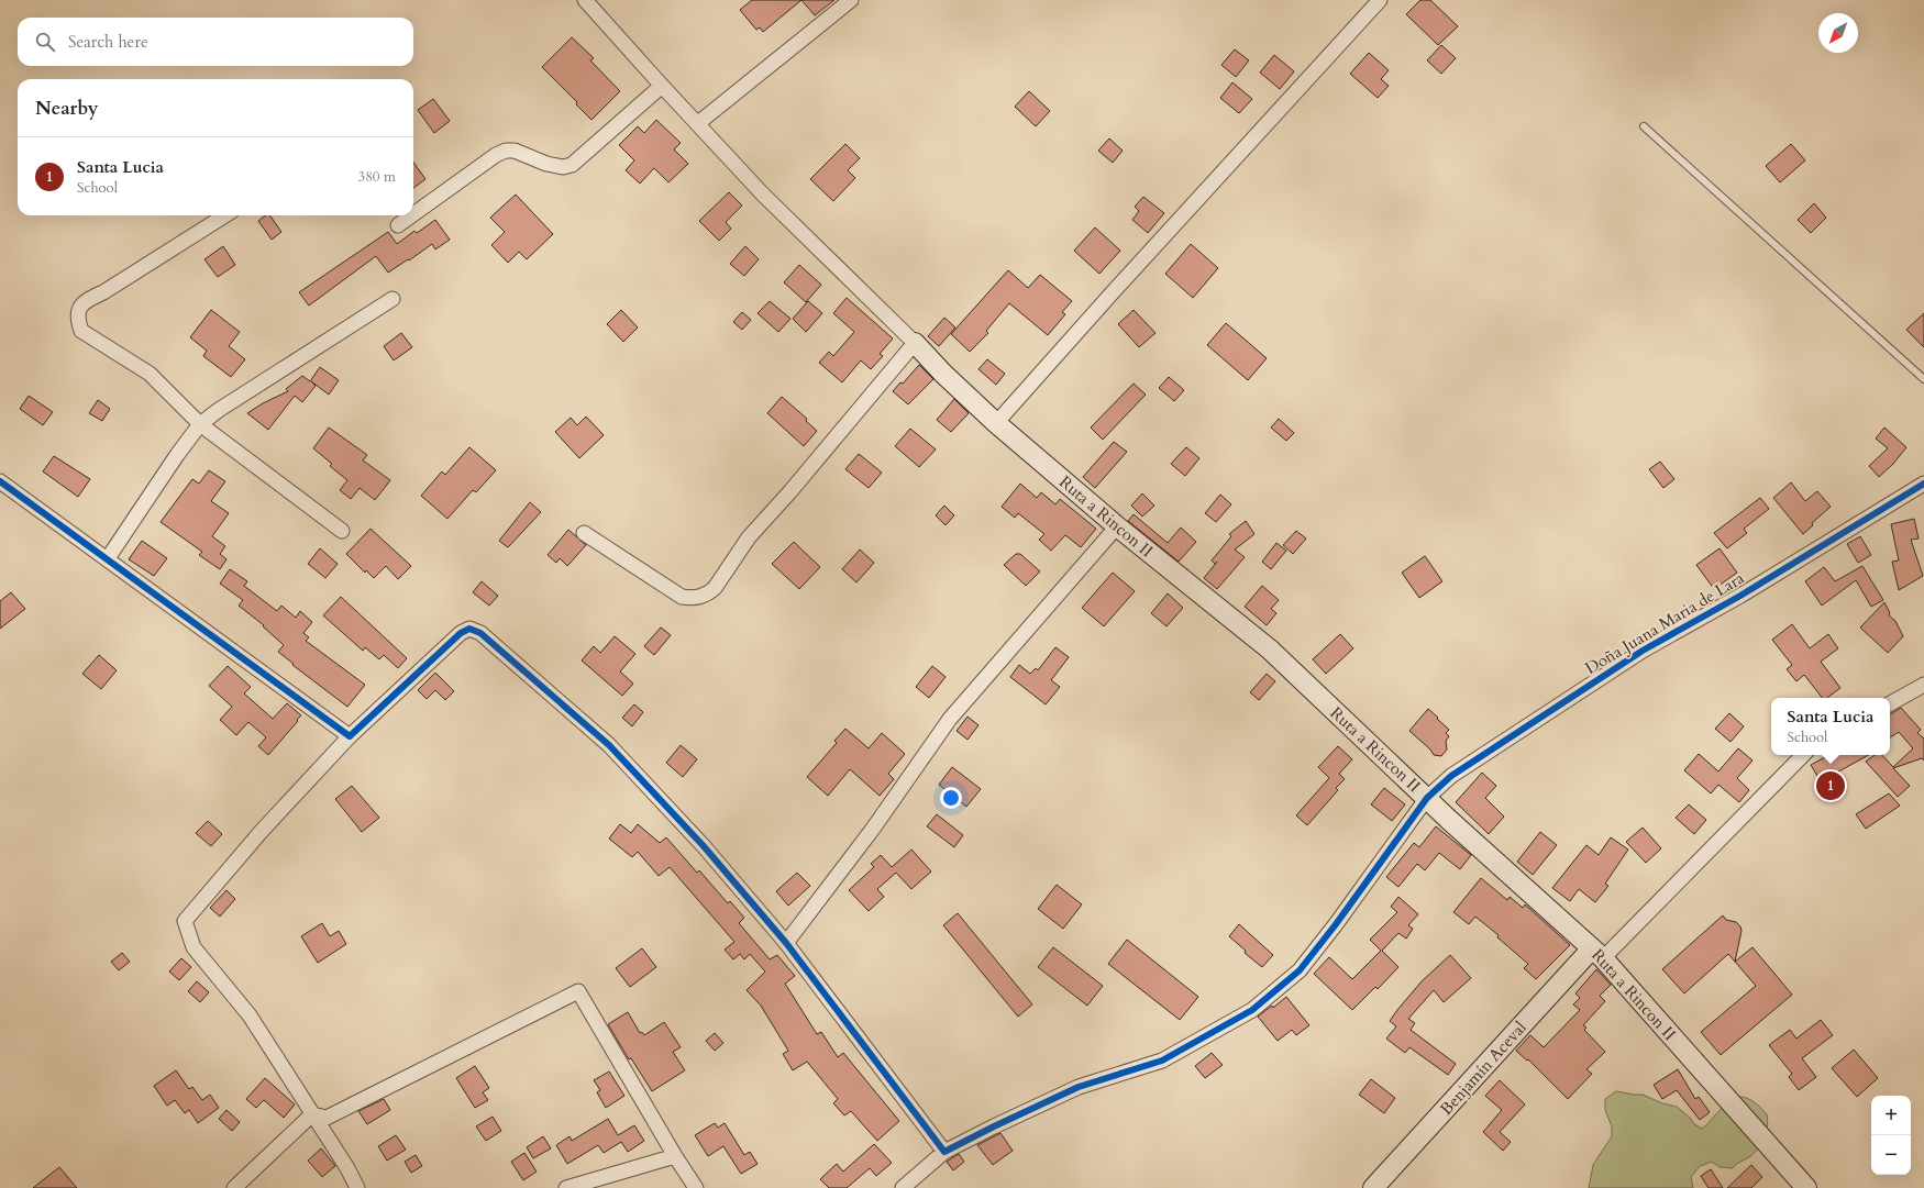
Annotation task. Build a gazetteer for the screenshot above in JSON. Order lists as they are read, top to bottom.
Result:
{
  "streets": {
    "street": ["Ruta a Rincon II", "Doña Juana Maria de Lara", "Benjamín Aceval"]
  },
  "crossings": [
    ["Ruta a Rincon II", "Doña Juana Maria de Lara"],
    ["Ruta a Rincon II", "Benjamín Aceval"]
  ],
  "north": "bottom left",
  "page": {
    "search": "Search here",
    "heading": "Nearby",
    "list": [
      {
        "mark": "1",
        "name": "Santa Lucia",
        "note": "School",
        "value": "380 m"
      }
    ],
    "popup": ["Santa Lucia", "School"],
    "pins": "1",
    "map_buttons": ["+", "−"]
  }
}
